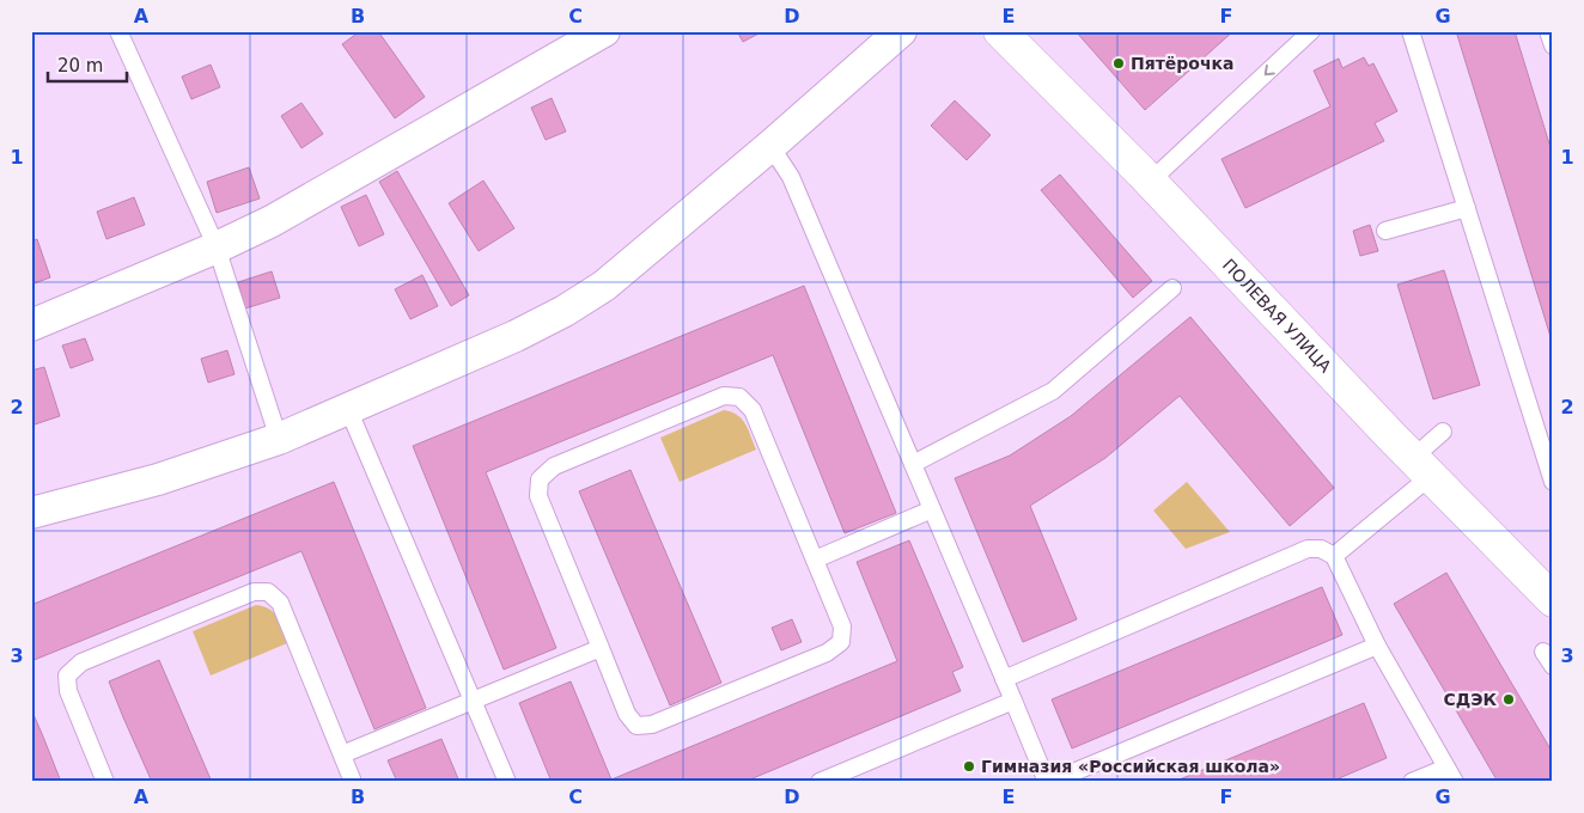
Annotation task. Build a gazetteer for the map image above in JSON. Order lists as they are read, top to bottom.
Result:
{
  "streets": {
    "street": ["ПОЛЕВАЯ УЛИЦА"]
  },
  "places": ["Пятёрочка", "СДЭК", "Гимназия «Российская школа»"],
  "scale_bar": "20 m",
  "grid": {
    "columns": [
      "A",
      "B",
      "C",
      "D",
      "E",
      "F",
      "G"
    ],
    "rows": ["1", "2", "3"]
  }
}
